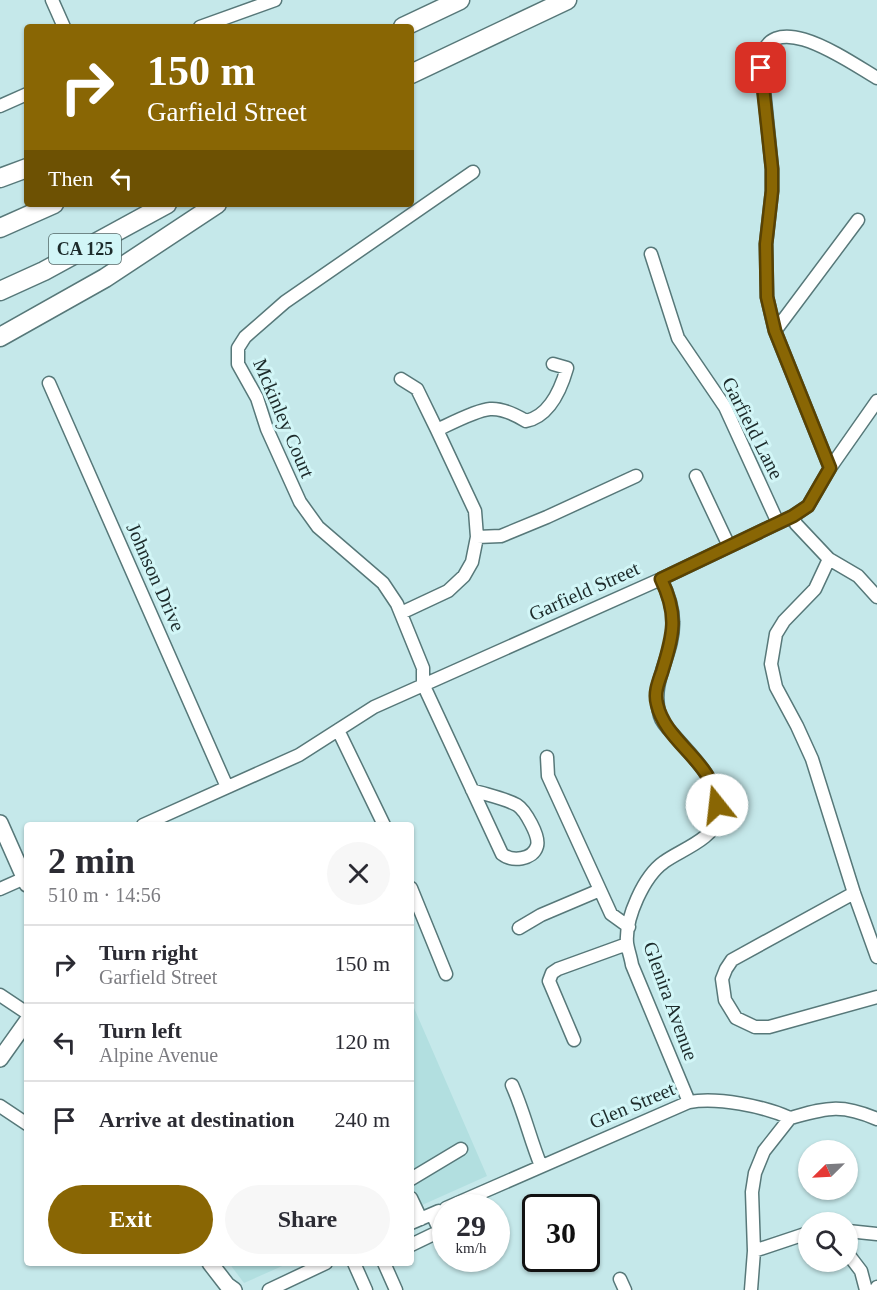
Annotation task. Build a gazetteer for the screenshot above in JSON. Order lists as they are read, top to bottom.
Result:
{
  "streets": {
    "highway": ["CA 125"],
    "street": [
      "Mckinley Court",
      "Garfield Lane",
      "Johnson Drive",
      "Garfield Street",
      "Glenira Avenue",
      "Glen Street"
    ]
  },
  "crossings": [
    ["Mckinley Court", "Garfield Street"],
    ["Garfield Lane", "Garfield Street"],
    ["Johnson Drive", "Garfield Street"],
    ["Garfield Street", "Glenira Avenue"],
    ["Glenira Avenue", "Glen Street"]
  ],
  "north": "bottom left",
  "page": {
    "turn": ["150 m", "Garfield Street"],
    "then": "Then",
    "heading": ["2 min", "510 m · 14:56"],
    "list": [
      {
        "name": "Turn right",
        "note": "Garfield Street",
        "value": "150 m"
      },
      {
        "name": "Turn left",
        "note": "Alpine Avenue",
        "value": "120 m"
      },
      {
        "name": "Arrive at destination",
        "value": "240 m"
      }
    ],
    "buttons": ["Exit", "Share"],
    "speed": "29 km/h",
    "limit": "30"
  }
}
